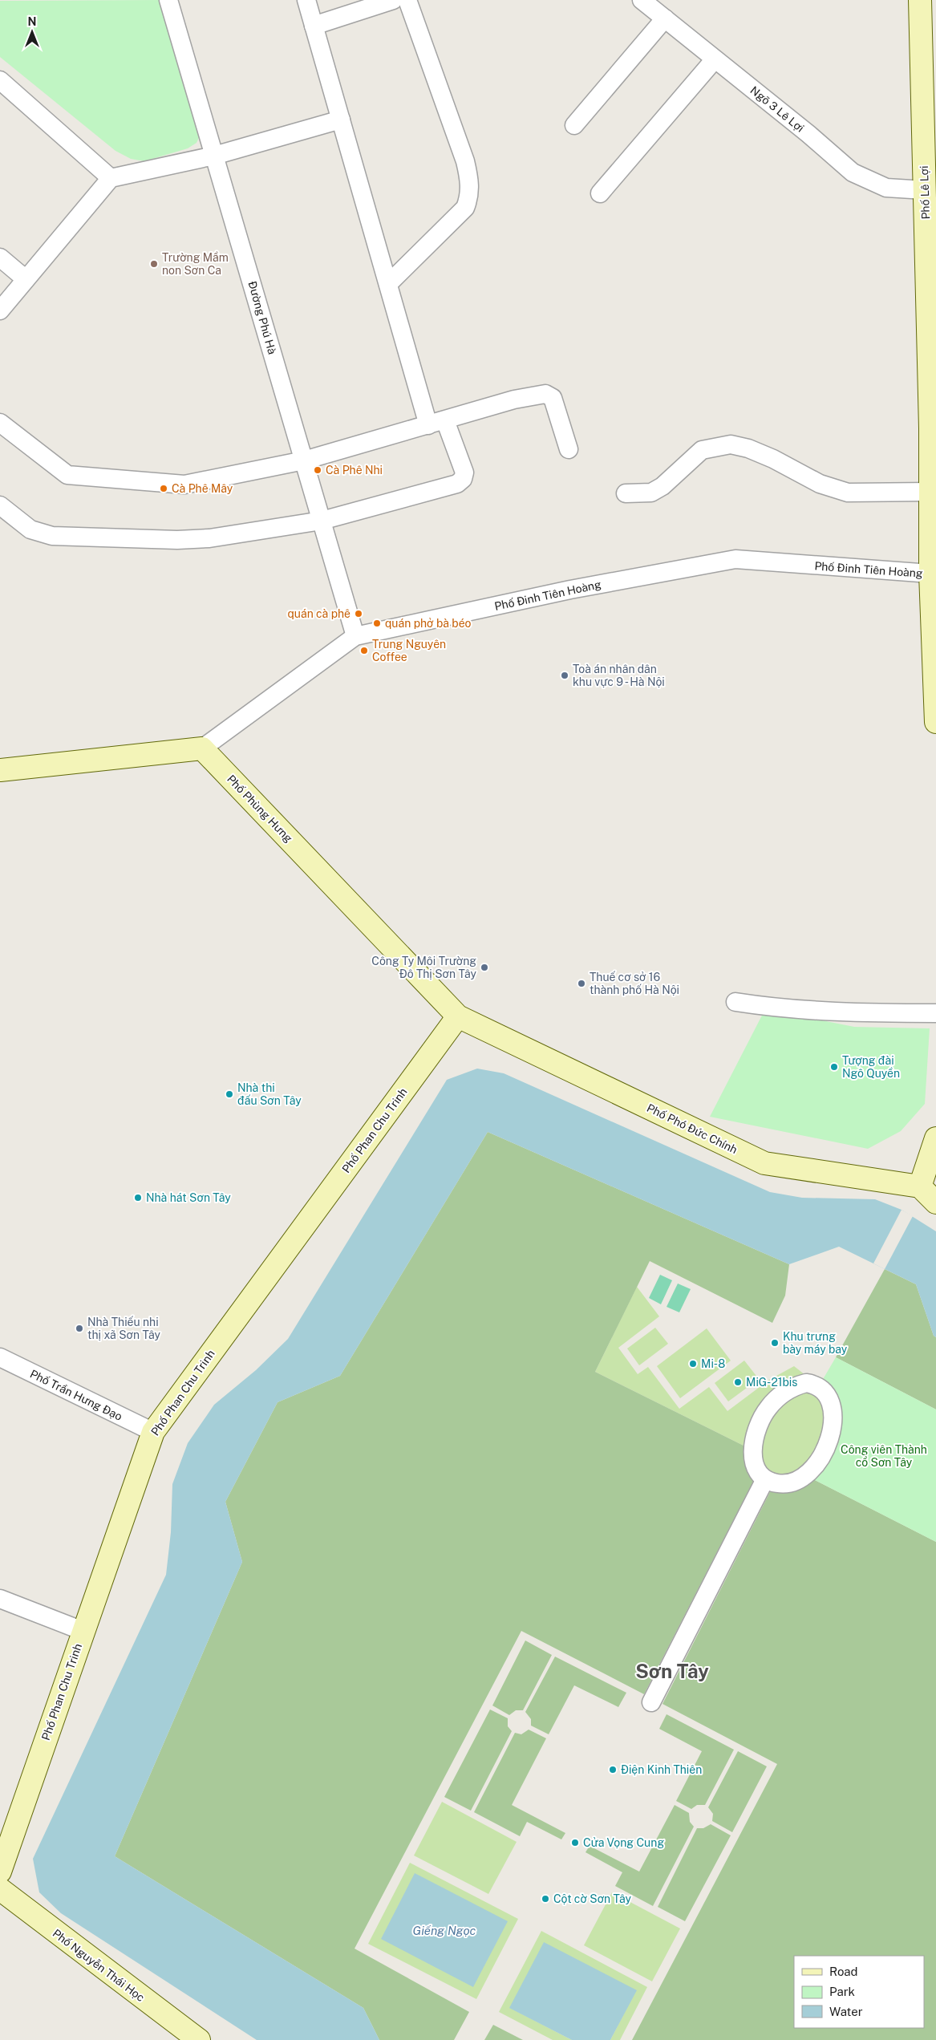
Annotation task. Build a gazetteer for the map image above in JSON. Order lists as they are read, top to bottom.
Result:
{
  "streets": {
    "main road": [
      "Phố Lê Lợi",
      "Phố Phùng Hưng",
      "Phố Phó Đức Chính",
      "Phố Phan Chu Trinh",
      "Phố Nguyễn Thái Học"
    ],
    "street": [
      "Ngõ 3 Lê Lợi",
      "Đường Phú Hà",
      "Phố Đinh Tiên Hoàng",
      "Phố Trần Hưng Đạo"
    ]
  },
  "crossings": [
    ["Ngõ 3 Lê Lợi", "Phố Lê Lợi"],
    ["Phố Lê Lợi", "Phố Đinh Tiên Hoàng"],
    ["Đường Phú Hà", "Phố Đinh Tiên Hoàng"],
    ["Phố Đinh Tiên Hoàng", "Phố Phùng Hưng"],
    ["Phố Phùng Hưng", "Phố Phó Đức Chính"],
    ["Phố Phùng Hưng", "Phố Phan Chu Trinh"],
    ["Phố Phó Đức Chính", "Phố Phan Chu Trinh"],
    ["Phố Phan Chu Trinh", "Phố Trần Hưng Đạo"]
  ],
  "districts": ["Sơn Tây"],
  "water": ["Giếng Ngọc"],
  "parks": ["Công viên Thành cổ Sơn Tây"],
  "places": [
    "Trường Mầm non Sơn Ca",
    "Cà Phê Nhi",
    "Cà Phê Mây",
    "quán cà phê",
    "quán phở bà béo",
    "Trung Nguyên Coffee",
    "Toà án nhân dân khu vực 9 - Hà Nội",
    "Công Ty Môi Trường Đô Thị Sơn Tây",
    "Thuế cơ sở 16 thành phố Hà Nội",
    "Tượng đài Ngô Quyền",
    "Nhà thi đấu Sơn Tây",
    "Nhà hát Sơn Tây",
    "Nhà Thiếu nhi thị xã Sơn Tây",
    "Khu trưng bày máy bay",
    "Mi-8",
    "MiG-21bis",
    "Điện Kinh Thiên",
    "Cửa Vọng Cung",
    "Cột cờ Sơn Tây"
  ],
  "legend": ["Road", "Park", "Water"],
  "north": "top"
}
